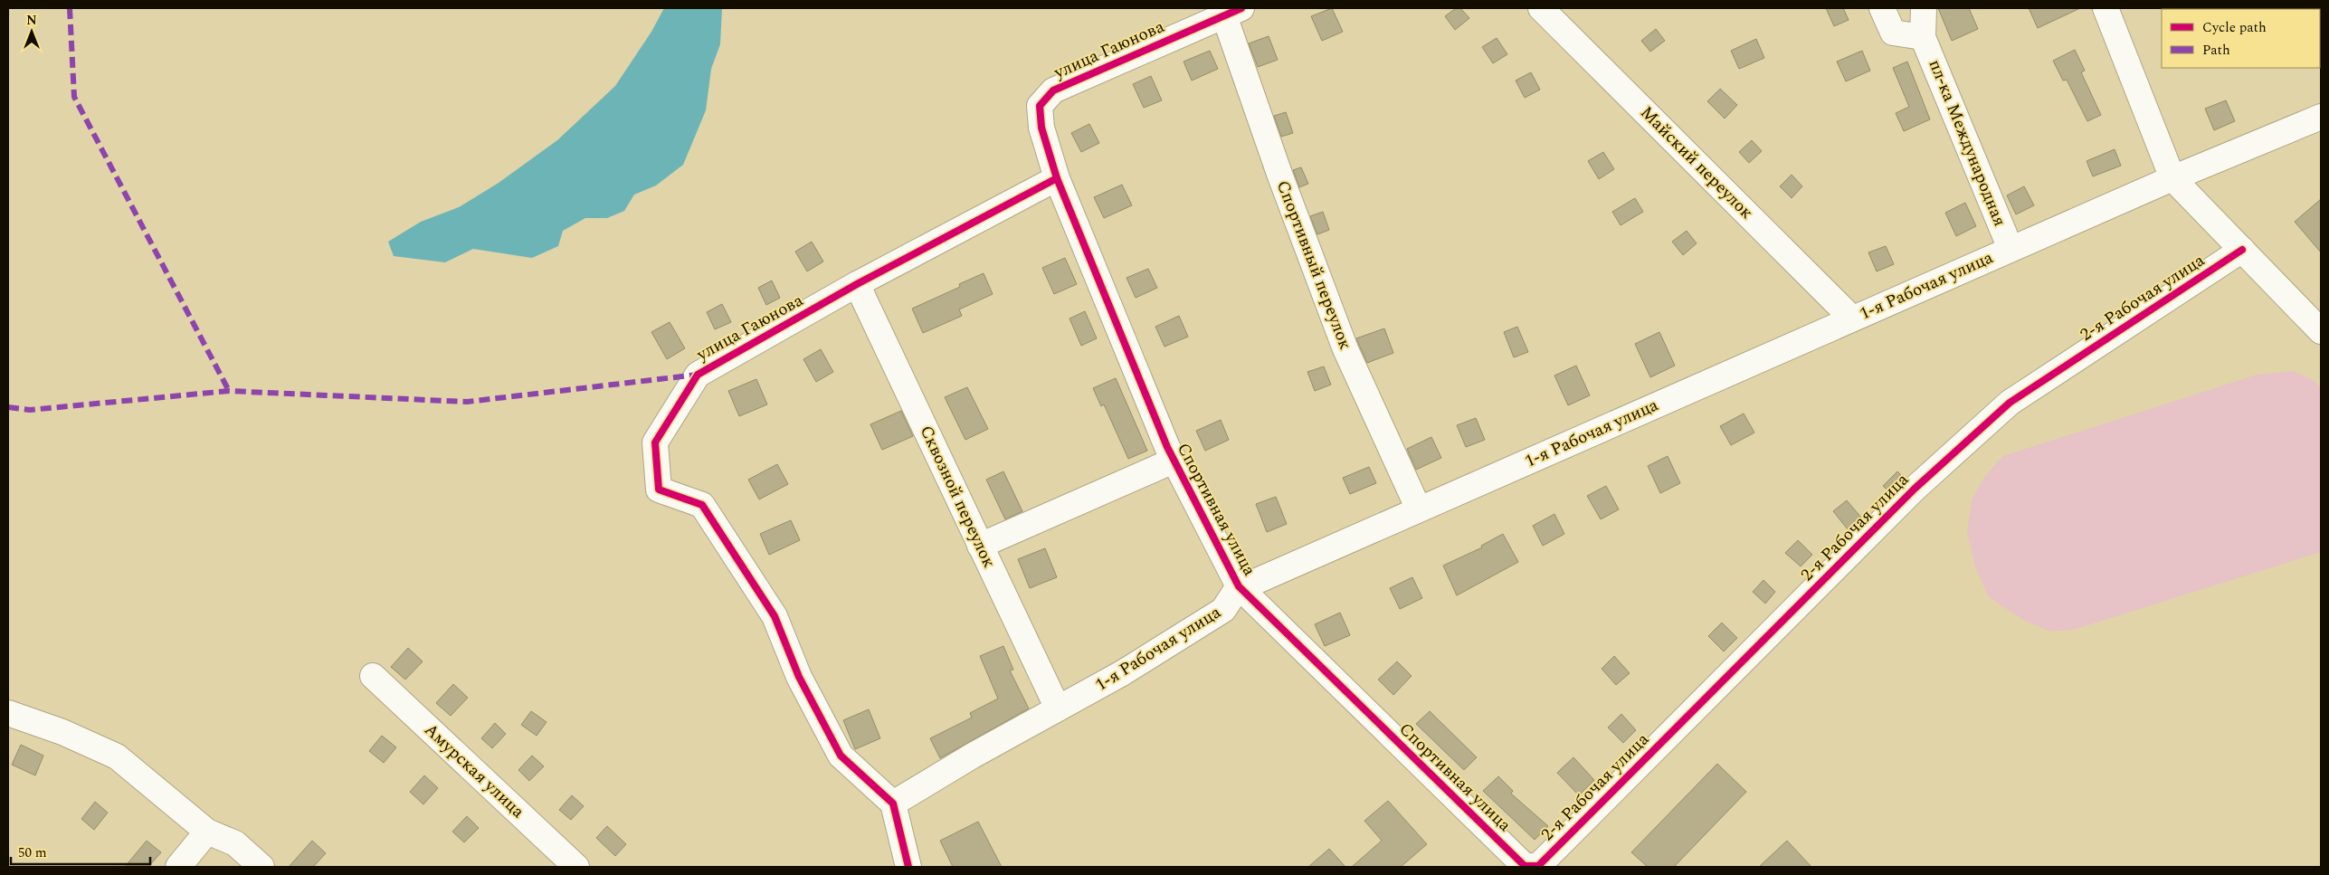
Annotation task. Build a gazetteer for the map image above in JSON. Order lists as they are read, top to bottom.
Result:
{
  "streets": {
    "street": [
      "улица Гаюнова",
      "пл-ка Международная",
      "Майский переулок",
      "Спортивный переулок",
      "1-я Рабочая улица",
      "2-я Рабочая улица",
      "Сквозной переулок",
      "Спортивная улица",
      "Амурская улица"
    ]
  },
  "crossings": [
    ["улица Гаюнова", "Спортивный переулок"],
    ["улица Гаюнова", "1-я Рабочая улица"],
    ["улица Гаюнова", "Сквозной переулок"],
    ["улица Гаюнова", "Спортивная улица"],
    ["пл-ка Международная", "1-я Рабочая улица"],
    ["Майский переулок", "1-я Рабочая улица"],
    ["Спортивный переулок", "1-я Рабочая улица"],
    ["1-я Рабочая улица", "Сквозной переулок"],
    ["1-я Рабочая улица", "Спортивная улица"],
    ["2-я Рабочая улица", "Спортивная улица"]
  ],
  "legend": ["Cycle path", "Path"],
  "scale_bar": "50 m",
  "north": "top"
}
